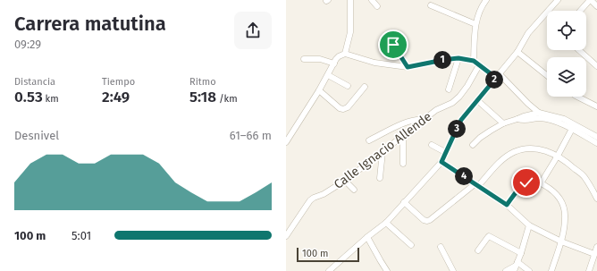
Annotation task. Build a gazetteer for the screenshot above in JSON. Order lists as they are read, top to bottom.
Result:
{
  "streets": {
    "street": ["Calle Ignacio Allende"]
  },
  "scale_bar": "100 m",
  "page": {
    "heading": ["Carrera matutina", "09:29"],
    "pins": [
      "1",
      "2",
      "3",
      "4"
    ],
    "stats": [
      ["Distancia", "0.53 km"],
      ["Tiempo", "2:49"],
      ["Ritmo", "5:18 /km"]
    ],
    "chart": ["Desnivel", "61–66 m"],
    "list": [
      {
        "name": "100 m",
        "note": "5:01"
      }
    ],
    "scale": "100 m"
  }
}
